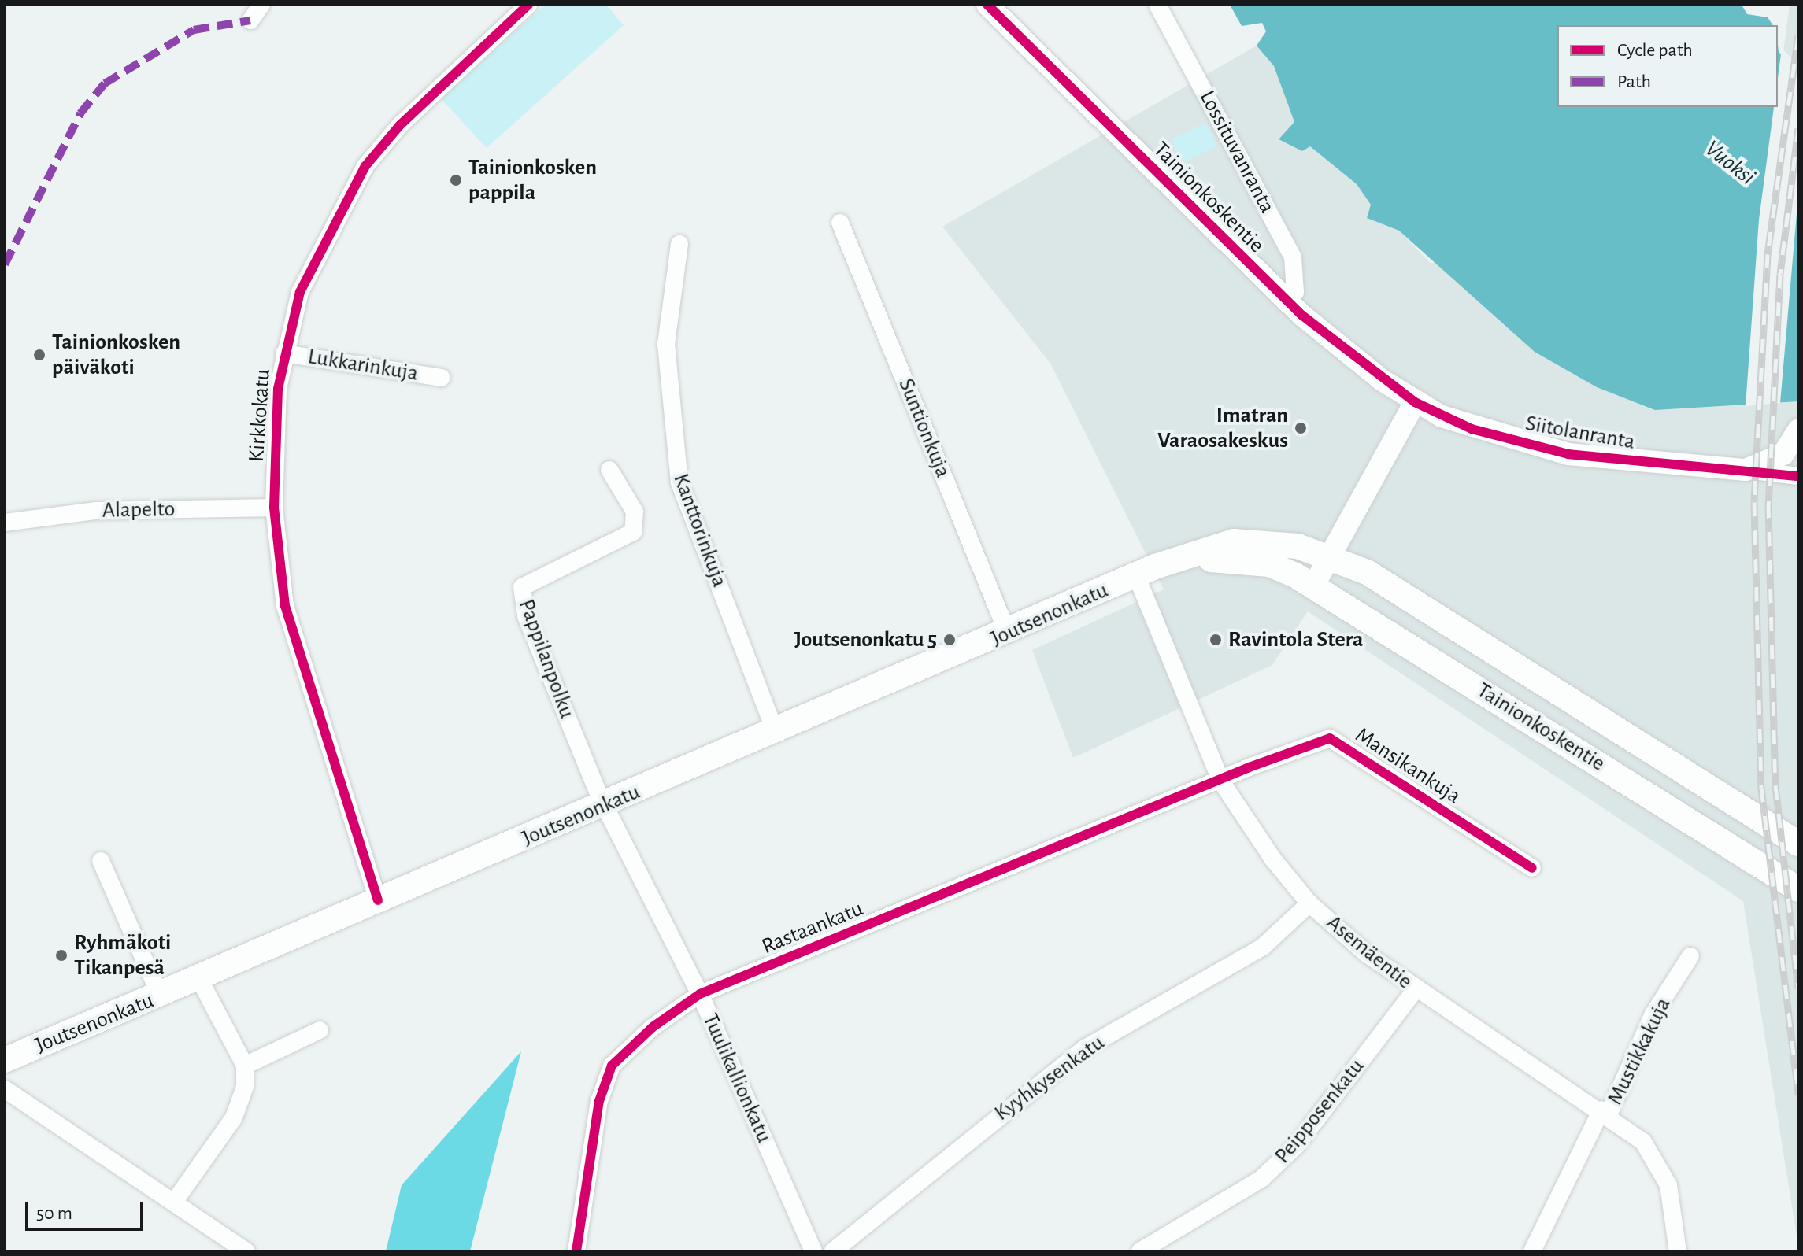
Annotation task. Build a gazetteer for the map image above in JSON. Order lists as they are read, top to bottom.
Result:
{
  "streets": {
    "main road": ["Tainionkoskentie", "Joutsenonkatu"],
    "street": [
      "Lossituvanranta",
      "Lukkarinkuja",
      "Kirkkokatu",
      "Suntionkuja",
      "Siitolanranta",
      "Alapelto",
      "Kanttorinkuja",
      "Pappilanpolku",
      "Mansikankuja",
      "Rastaankatu",
      "Asemäentie",
      "Mustikkakuja",
      "Tuulikallionkatu",
      "Kyyhkysenkatu",
      "Peipposenkatu"
    ]
  },
  "crossings": [
    ["Lossituvanranta", "Tainionkoskentie"],
    ["Tainionkoskentie", "Siitolanranta"],
    ["Tainionkoskentie", "Joutsenonkatu"],
    ["Lukkarinkuja", "Kirkkokatu"],
    ["Kirkkokatu", "Alapelto"],
    ["Kirkkokatu", "Joutsenonkatu"],
    ["Suntionkuja", "Joutsenonkatu"],
    ["Kanttorinkuja", "Joutsenonkatu"],
    ["Joutsenonkatu", "Pappilanpolku"],
    ["Joutsenonkatu", "Asemäentie"],
    ["Joutsenonkatu", "Tuulikallionkatu"],
    ["Pappilanpolku", "Tuulikallionkatu"],
    ["Mansikankuja", "Rastaankatu"],
    ["Mansikankuja", "Asemäentie"],
    ["Rastaankatu", "Asemäentie"],
    ["Rastaankatu", "Tuulikallionkatu"],
    ["Asemäentie", "Mustikkakuja"],
    ["Asemäentie", "Kyyhkysenkatu"],
    ["Asemäentie", "Peipposenkatu"]
  ],
  "water": ["Vuoksi"],
  "places": [
    "Tainionkosken pappila",
    "Tainionkosken päiväkoti",
    "Imatran Varaosakeskus",
    "Joutsenonkatu 5",
    "Ravintola Stera",
    "Ryhmäkoti Tikanpesä"
  ],
  "legend": ["Cycle path", "Path"],
  "scale_bar": "50 m"
}
